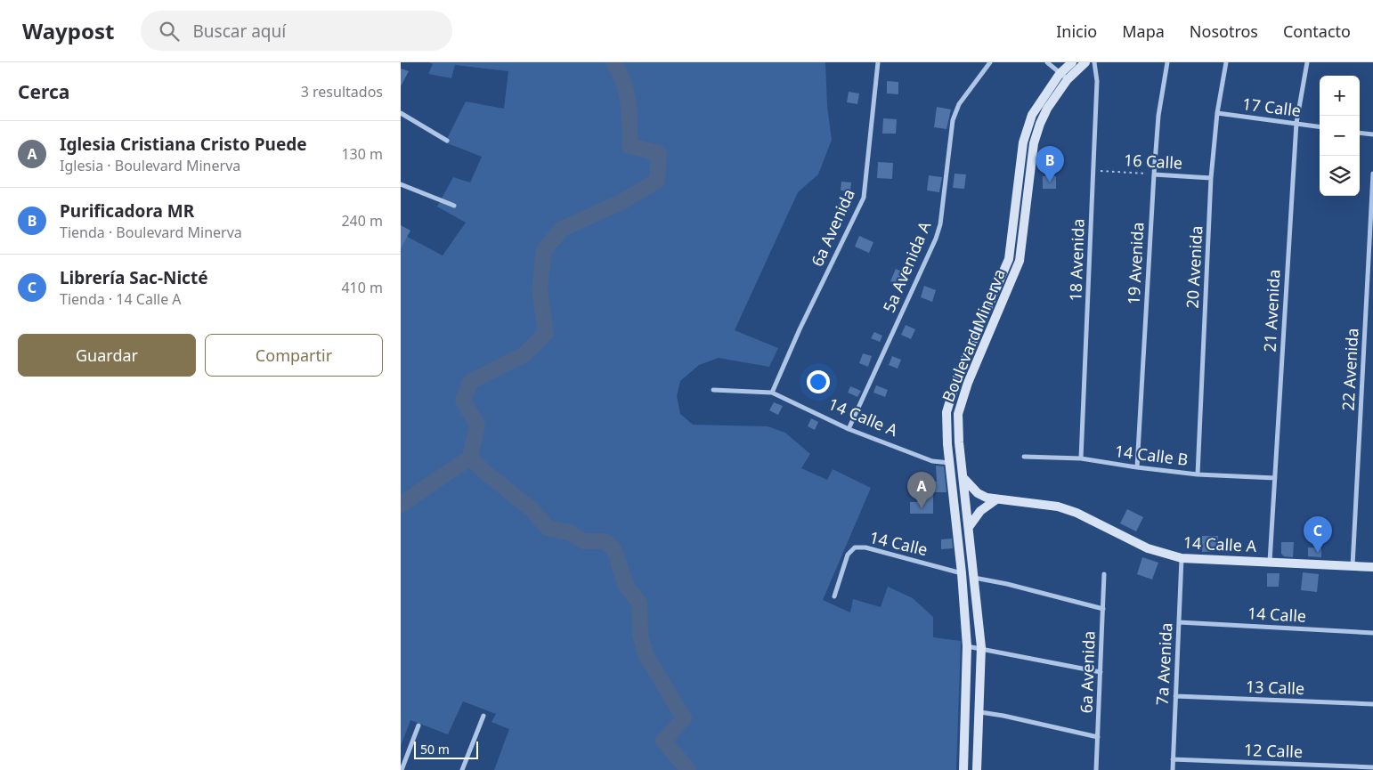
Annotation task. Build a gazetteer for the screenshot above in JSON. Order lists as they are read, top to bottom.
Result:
{
  "streets": {
    "street": [
      "17 Calle",
      "16 Calle",
      "6a Avenida",
      "18 Avenida",
      "19 Avenida",
      "5a Avenida A",
      "20 Avenida",
      "21 Avenida",
      "Boulevard Minerva",
      "22 Avenida",
      "14 Calle A",
      "14 Calle B",
      "14 Calle",
      "7a Avenida",
      "13 Calle",
      "12 Calle"
    ]
  },
  "crossings": [
    ["17 Calle", "20 Avenida"],
    ["17 Calle", "21 Avenida"],
    ["16 Calle", "18 Avenida"],
    ["16 Calle", "19 Avenida"],
    ["16 Calle", "20 Avenida"],
    ["6a Avenida", "14 Calle A"],
    ["18 Avenida", "14 Calle B"],
    ["19 Avenida", "14 Calle B"],
    ["5a Avenida A", "14 Calle A"],
    ["20 Avenida", "14 Calle B"],
    ["21 Avenida", "14 Calle A"],
    ["21 Avenida", "14 Calle B"],
    ["Boulevard Minerva", "14 Calle A"],
    ["Boulevard Minerva", "14 Calle"],
    ["22 Avenida", "14 Calle A"],
    ["14 Calle A", "7a Avenida"],
    ["14 Calle", "7a Avenida"],
    ["7a Avenida", "13 Calle"],
    ["7a Avenida", "12 Calle"]
  ],
  "scale_bar": "50 m",
  "page": {
    "header": "Waypost",
    "search": "Buscar aquí",
    "nav": [
      "Inicio",
      "Mapa",
      "Nosotros",
      "Contacto"
    ],
    "heading": ["Cerca", "3 resultados"],
    "map_buttons": ["+", "−"],
    "list": [
      {
        "mark": "A",
        "name": "Iglesia Cristiana Cristo Puede",
        "note": "Iglesia · Boulevard Minerva",
        "value": "130 m"
      },
      {
        "mark": "B",
        "name": "Purificadora MR",
        "note": "Tienda · Boulevard Minerva",
        "value": "240 m"
      },
      {
        "mark": "C",
        "name": "Librería Sac-Nicté",
        "note": "Tienda · 14 Calle A",
        "value": "410 m"
      }
    ],
    "pins": ["B", "A", "C"],
    "buttons": ["Guardar", "Compartir"],
    "scale": "50 m"
  }
}
